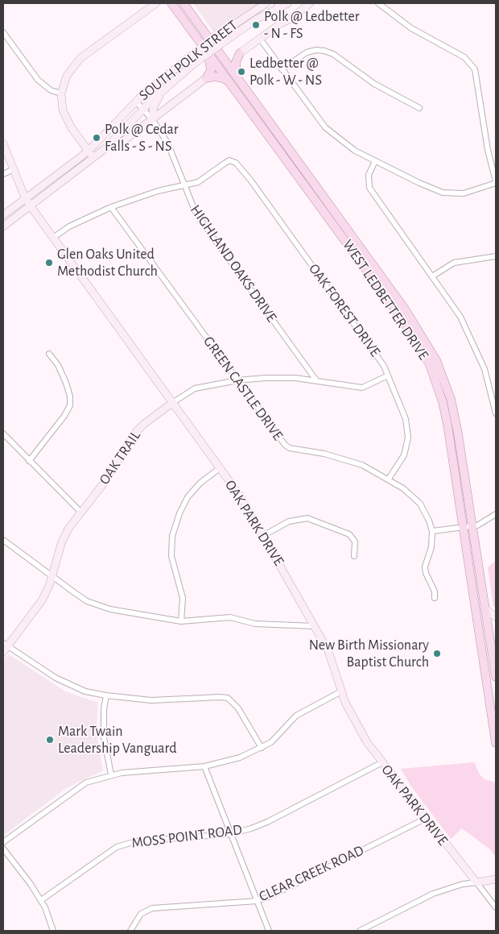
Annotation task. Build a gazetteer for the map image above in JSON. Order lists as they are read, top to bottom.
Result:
{
  "streets": {
    "main road": ["WEST LEDBETTER DRIVE"],
    "street": [
      "SOUTH POLK STREET",
      "HIGHLAND OAKS DRIVE",
      "OAK FOREST DRIVE",
      "GREEN CASTLE DRIVE",
      "OAK TRAIL",
      "OAK PARK DRIVE",
      "MOSS POINT ROAD",
      "CLEAR CREEK ROAD"
    ]
  },
  "crossings": [
    ["SOUTH POLK STREET", "HIGHLAND OAKS DRIVE"],
    ["SOUTH POLK STREET", "OAK PARK DRIVE"],
    ["HIGHLAND OAKS DRIVE", "OAK FOREST DRIVE"],
    ["HIGHLAND OAKS DRIVE", "OAK TRAIL"],
    ["OAK FOREST DRIVE", "GREEN CASTLE DRIVE"],
    ["OAK FOREST DRIVE", "OAK TRAIL"],
    ["GREEN CASTLE DRIVE", "OAK TRAIL"],
    ["OAK TRAIL", "OAK PARK DRIVE"],
    ["OAK PARK DRIVE", "MOSS POINT ROAD"],
    ["OAK PARK DRIVE", "CLEAR CREEK ROAD"]
  ],
  "places": [
    "Polk @ Ledbetter - N - FS",
    "Ledbetter @ Polk - W - NS",
    "Polk @ Cedar Falls - S - NS",
    "Glen Oaks United Methodist Church",
    "New Birth Missionary Baptist Church",
    "Mark Twain Leadership Vanguard"
  ]
}
